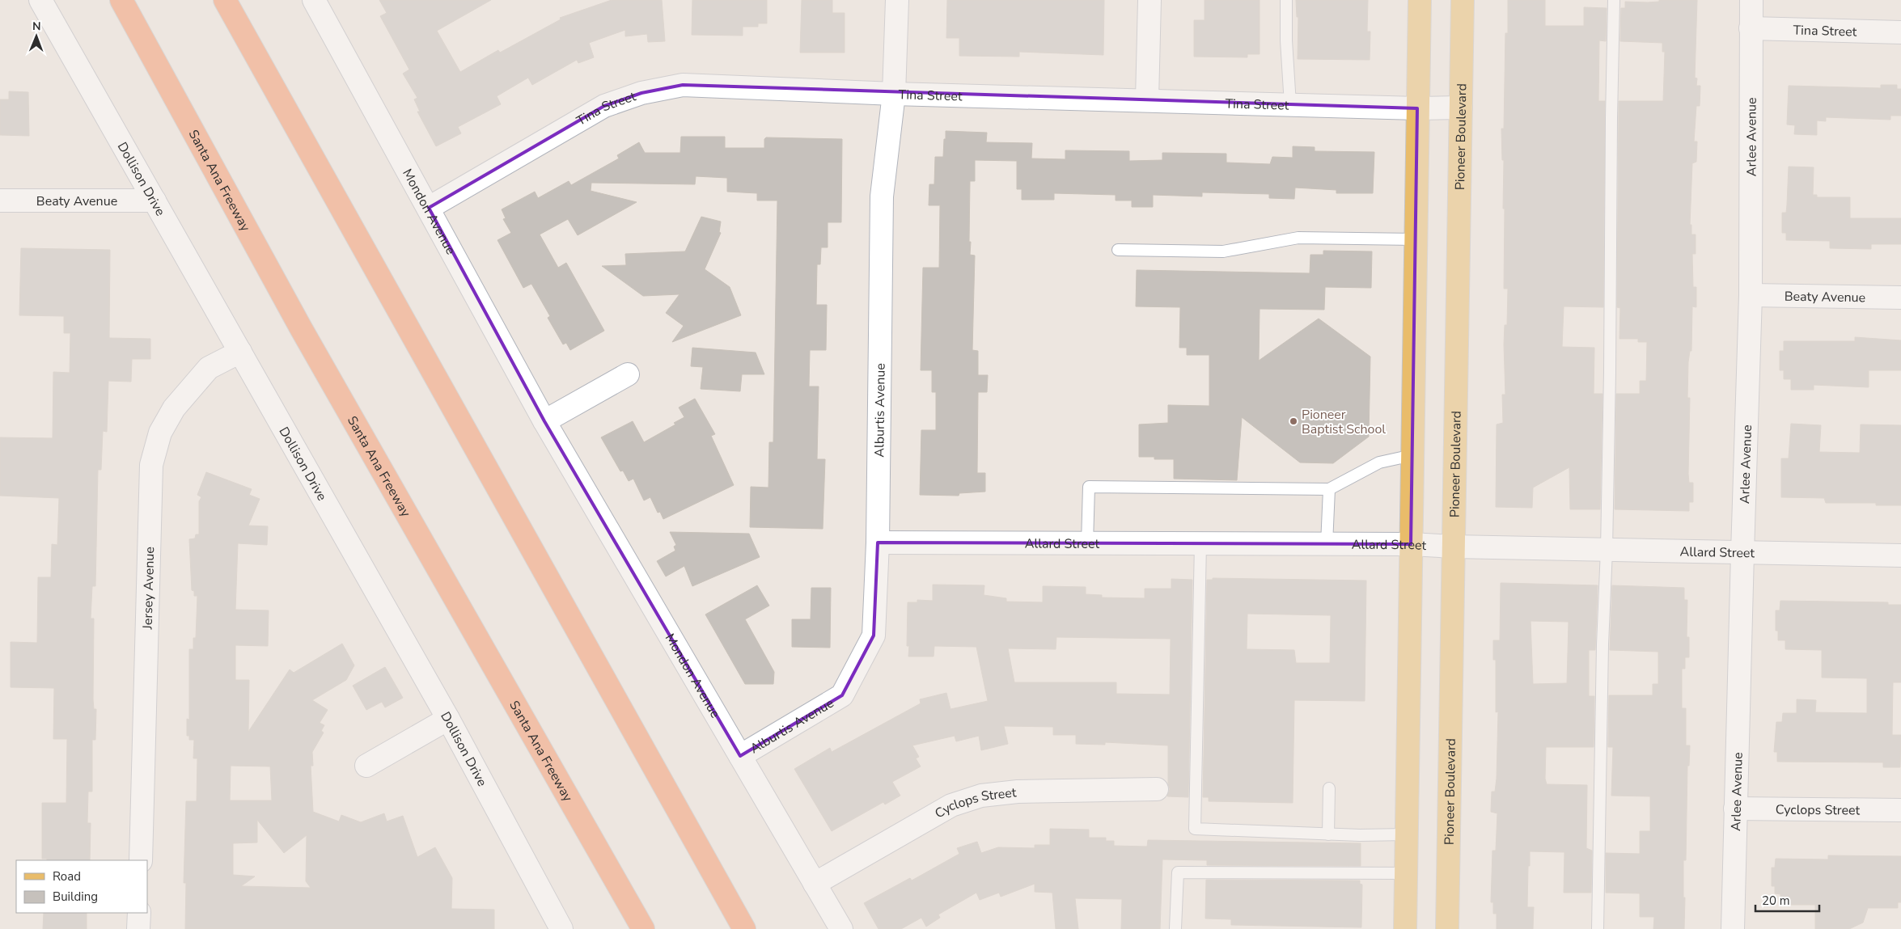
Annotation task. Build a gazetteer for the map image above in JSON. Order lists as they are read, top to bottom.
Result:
{
  "streets": {
    "highway": ["Santa Ana Freeway"],
    "main road": ["Pioneer Boulevard"],
    "street": [
      "Tina Street",
      "Arlee Avenue",
      "Dollison Drive",
      "Beaty Avenue",
      "Mondon Avenue",
      "Alburtis Avenue",
      "Allard Street",
      "Jersey Avenue",
      "Cyclops Street"
    ]
  },
  "crossings": [
    ["Tina Street", "Pioneer Boulevard"],
    ["Tina Street", "Arlee Avenue"],
    ["Tina Street", "Mondon Avenue"],
    ["Tina Street", "Alburtis Avenue"],
    ["Pioneer Boulevard", "Allard Street"],
    ["Arlee Avenue", "Beaty Avenue"],
    ["Arlee Avenue", "Allard Street"],
    ["Arlee Avenue", "Cyclops Street"],
    ["Dollison Drive", "Beaty Avenue"],
    ["Dollison Drive", "Jersey Avenue"],
    ["Mondon Avenue", "Alburtis Avenue"],
    ["Mondon Avenue", "Cyclops Street"],
    ["Alburtis Avenue", "Allard Street"]
  ],
  "places": ["Pioneer Baptist School"],
  "legend": ["Road", "Building"],
  "scale_bar": "20 m",
  "north": "top"
}
